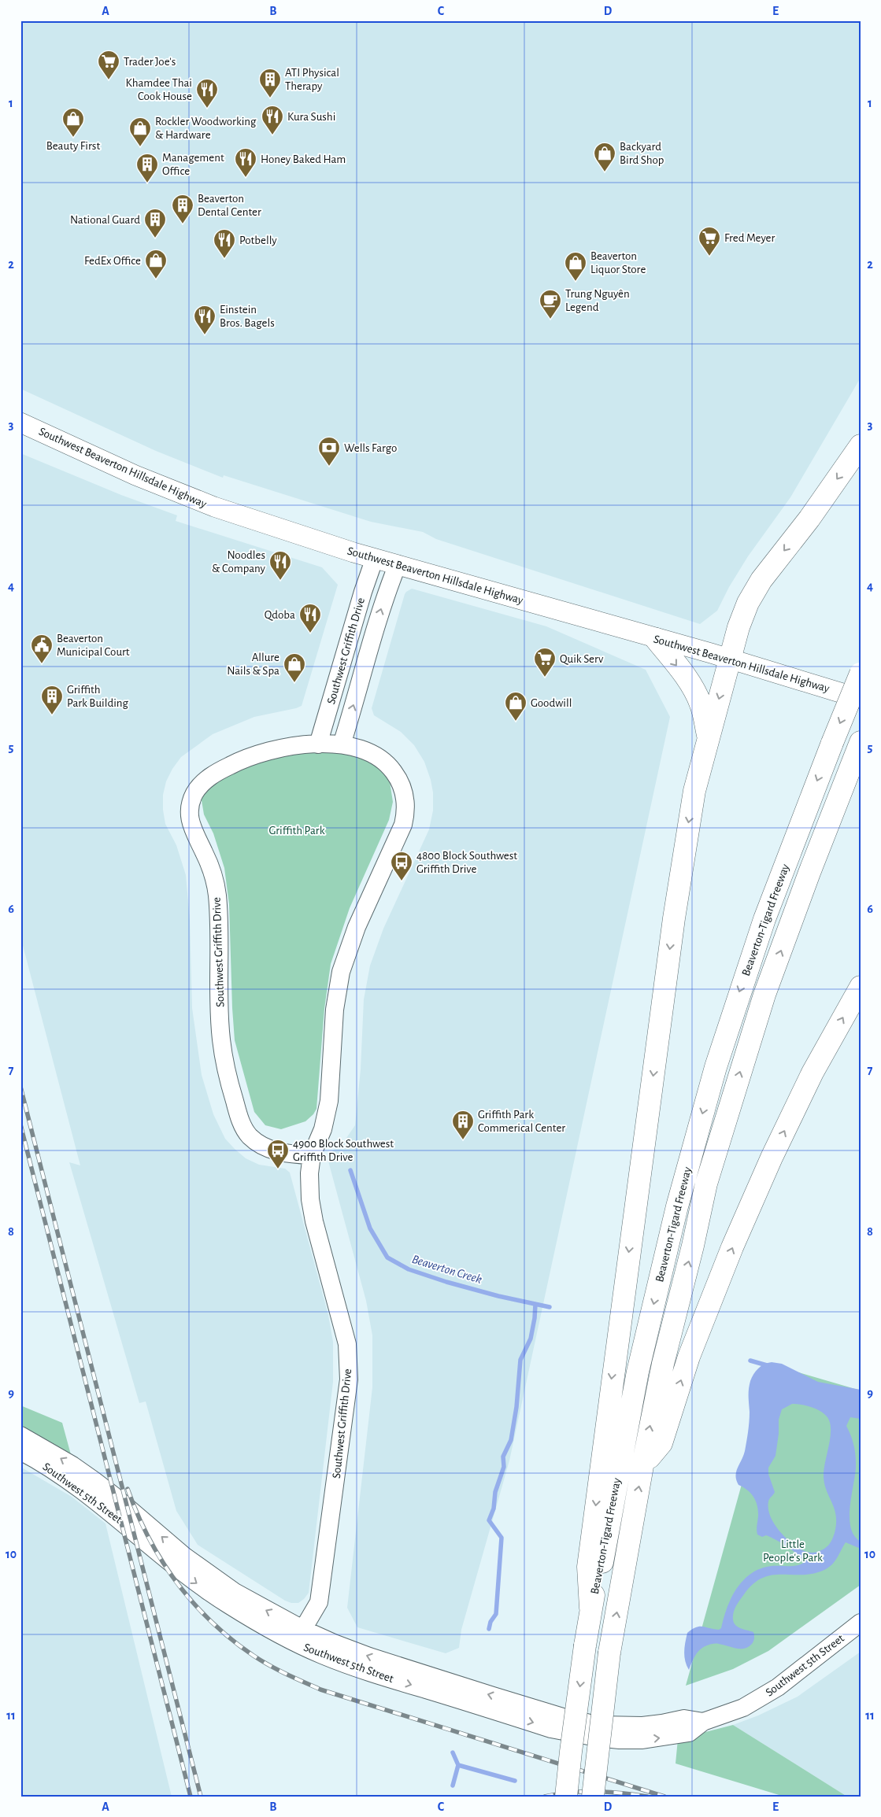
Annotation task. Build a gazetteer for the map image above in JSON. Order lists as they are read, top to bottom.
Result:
{
  "streets": {
    "highway": ["Beaverton-Tigard Freeway"],
    "main road": ["Southwest Beaverton Hillsdale Highway"],
    "street": ["Southwest Griffith Drive", "Southwest 5th Street"]
  },
  "crossings": [
    ["Southwest Beaverton Hillsdale Highway", "Southwest Griffith Drive"],
    ["Southwest Griffith Drive", "Southwest 5th Street"]
  ],
  "water": ["Beaverton Creek"],
  "parks": ["Griffith Park", "Little People's Park"],
  "places": {
    "supermarket": ["Trader Joe's", "Fred Meyer", "Quik Serv"],
    "building": [
      "ATI Physical Therapy",
      "Management Office",
      "Beaverton Dental Center",
      "National Guard",
      "Griffith Park Building",
      "Griffith Park Commerical Center"
    ],
    "restaurant": [
      "Khamdee Thai Cook House",
      "Kura Sushi",
      "Honey Baked Ham",
      "Potbelly",
      "Einstein Bros. Bagels",
      "Noodles & Company",
      "Qdoba"
    ],
    "shop": [
      "Beauty First",
      "Rockler Woodworking & Hardware",
      "Backyard Bird Shop",
      "FedEx Office",
      "Beaverton Liquor Store",
      "Allure Nails & Spa",
      "Goodwill"
    ],
    "cafe": ["Trung Nguyên Legend"],
    "bank": ["Wells Fargo"],
    "public building": ["Beaverton Municipal Court"],
    "bus stop": ["4800 Block Southwest Griffith Drive", "4900 Block Southwest Griffith Drive"]
  },
  "grid": {
    "columns": [
      "A",
      "B",
      "C",
      "D",
      "E"
    ],
    "rows": [
      "1",
      "2",
      "3",
      "4",
      "5",
      "6",
      "7",
      "8",
      "9",
      "10",
      "11"
    ]
  }
}
